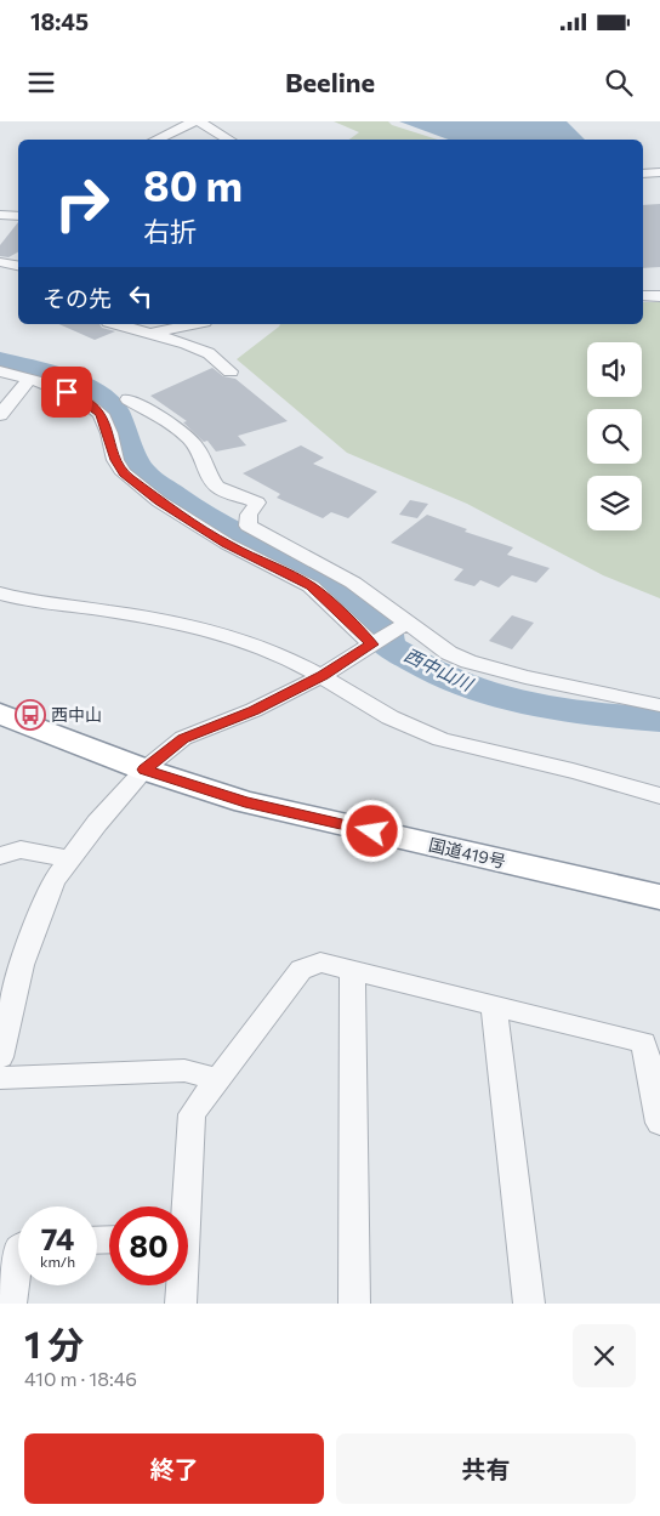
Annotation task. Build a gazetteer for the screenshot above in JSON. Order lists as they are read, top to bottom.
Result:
{
  "streets": {
    "highway": ["国道419号"]
  },
  "water": ["西中山川"],
  "places": {
    "bus stop": ["西中山"]
  },
  "page": {
    "status": "18:45",
    "header": "Beeline",
    "turn": ["80 m", "右折"],
    "then": "その先",
    "speed": "74 km/h",
    "limit": "80",
    "heading": ["1 分", "410 m · 18:46"],
    "buttons": ["終了", "共有"]
  }
}
